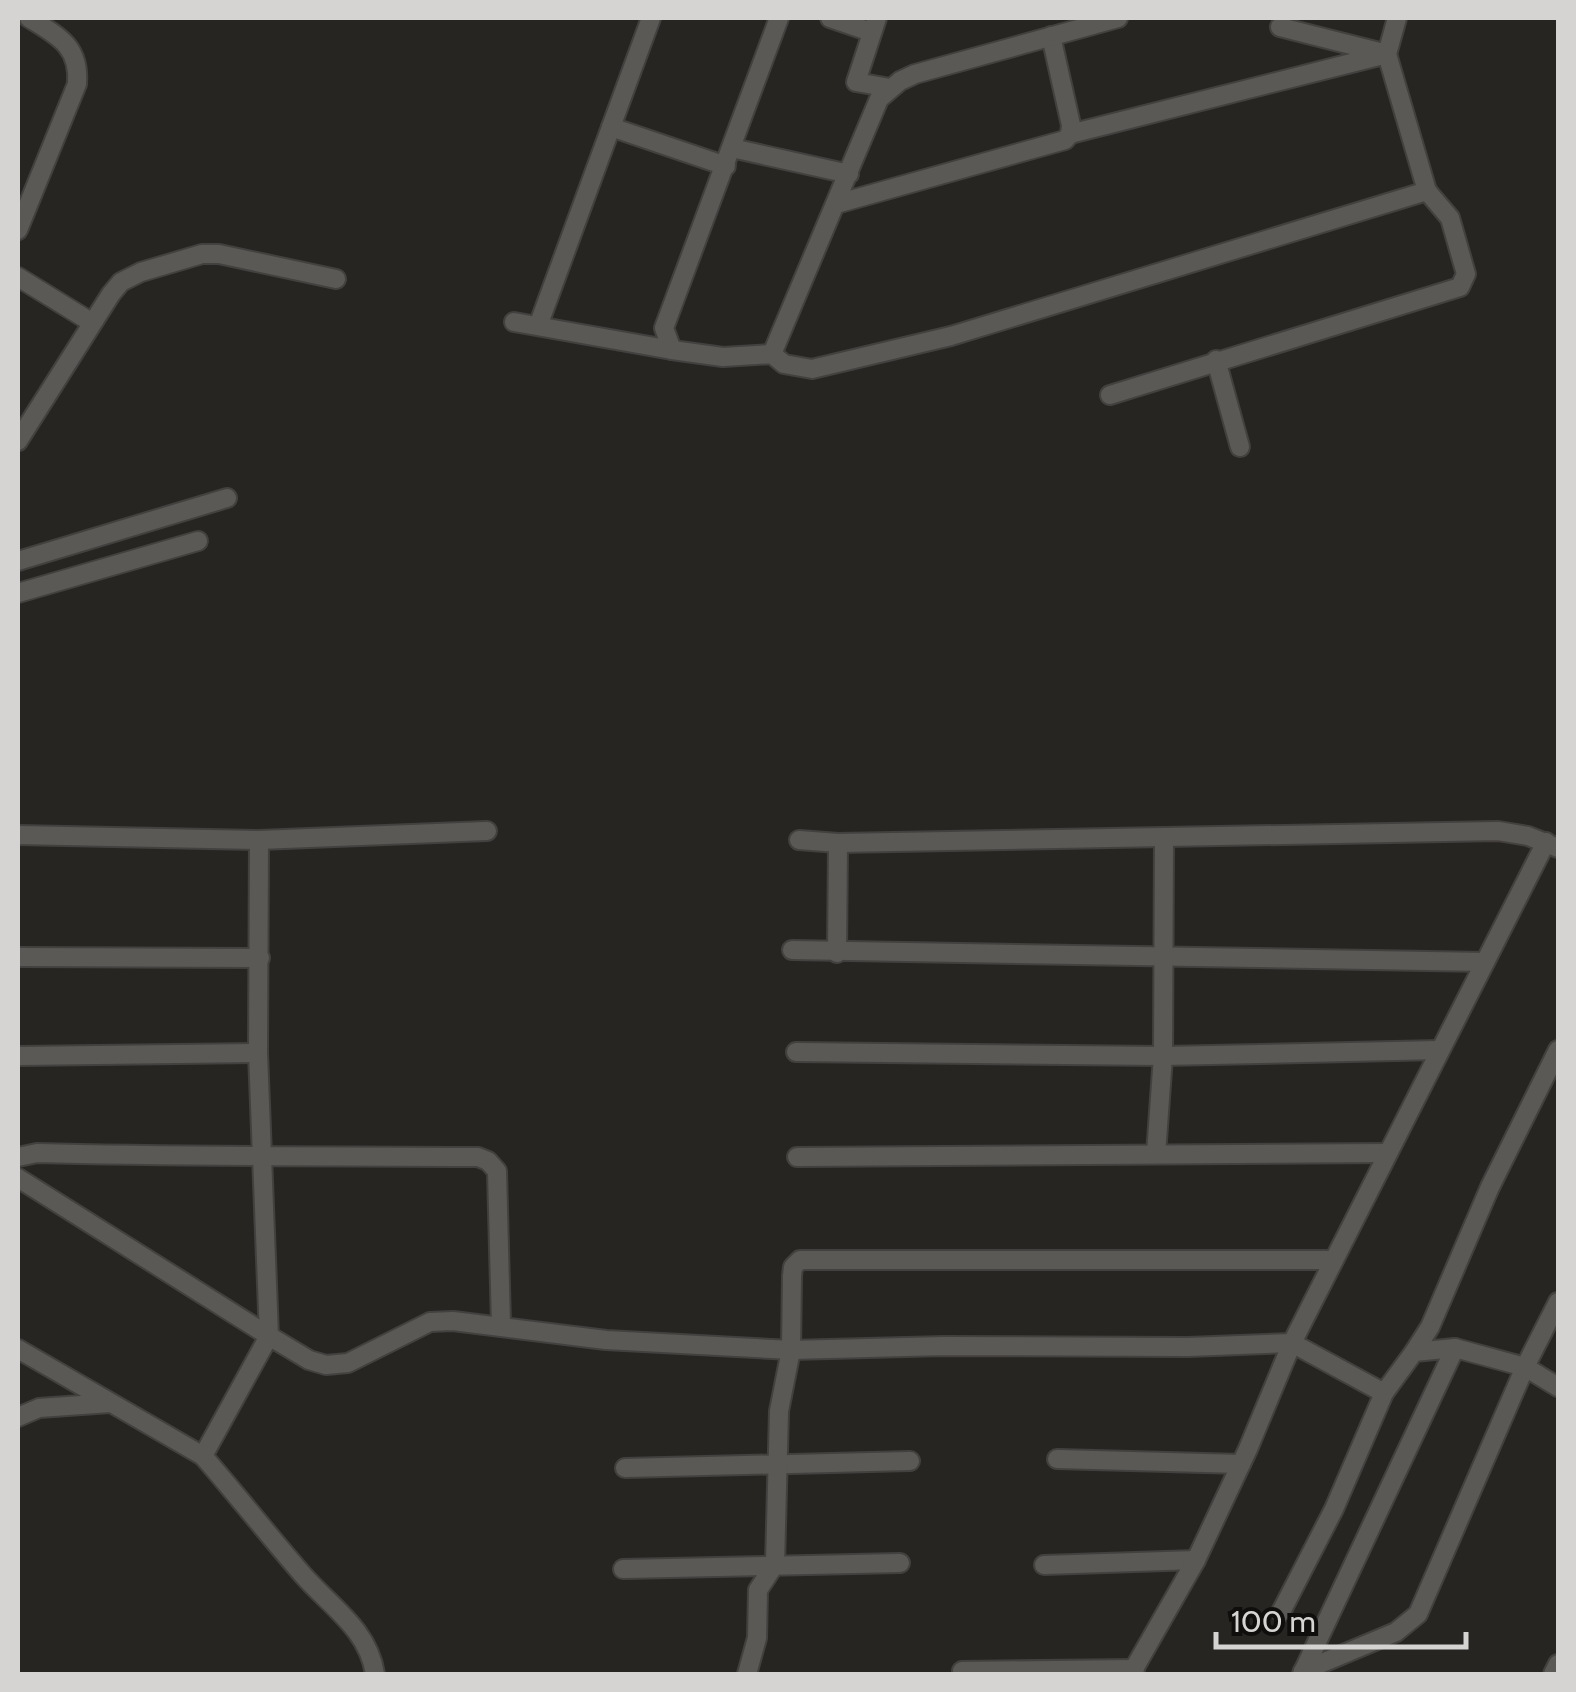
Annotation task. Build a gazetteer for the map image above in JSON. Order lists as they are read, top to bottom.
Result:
{
  "scale_bar": "100 m"
}
